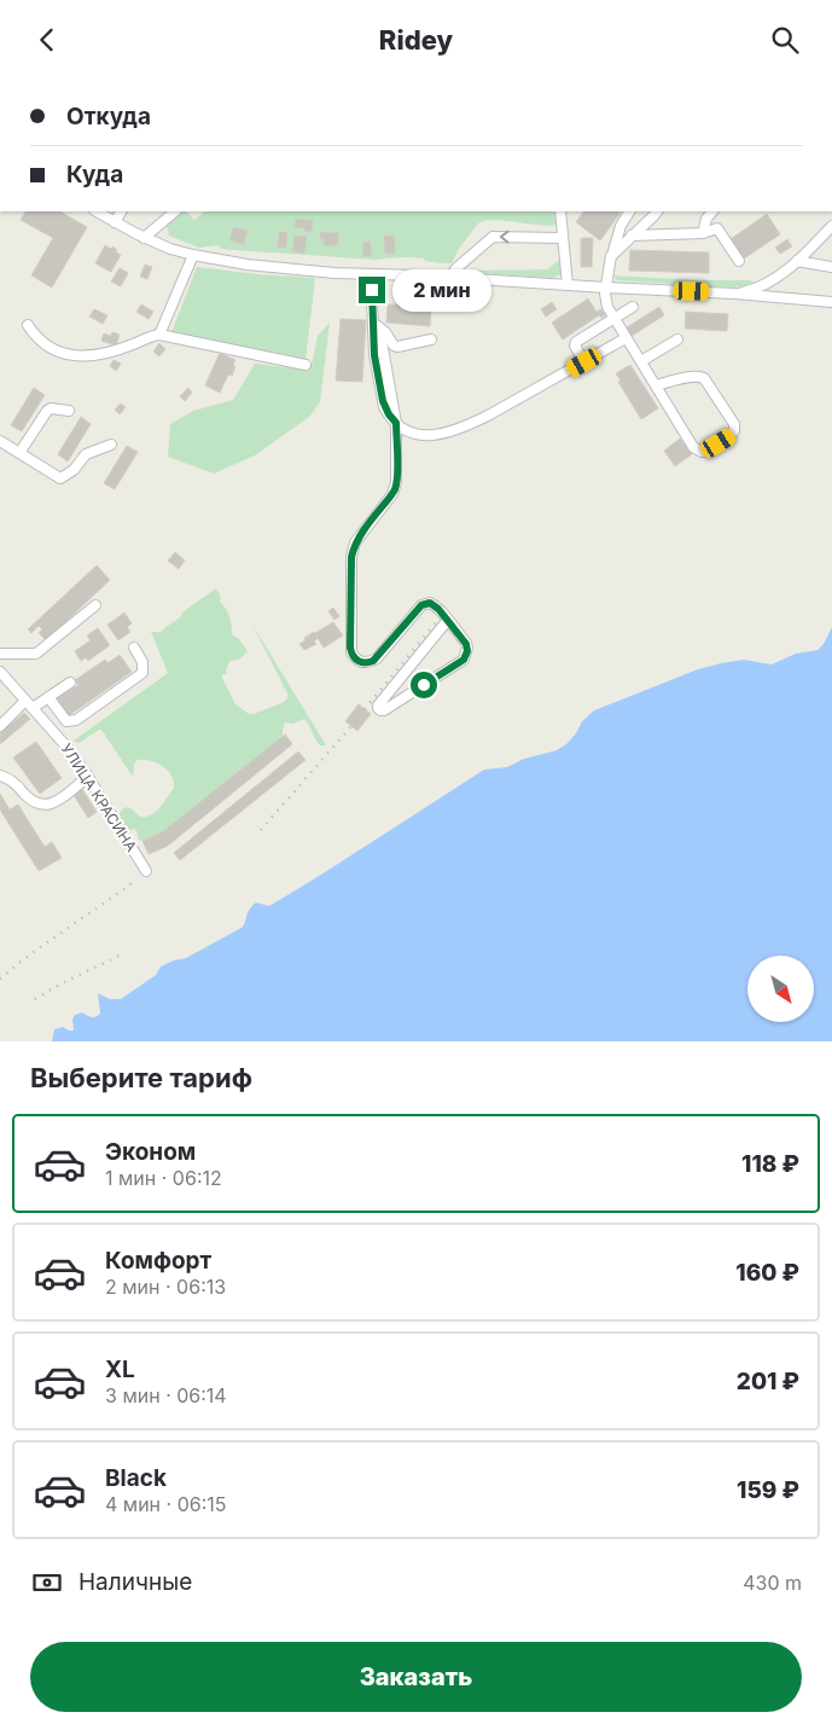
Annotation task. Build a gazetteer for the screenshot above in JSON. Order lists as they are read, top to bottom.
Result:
{
  "streets": {
    "street": ["УЛИЦА КРАСИНА"]
  },
  "north": "bottom right",
  "page": {
    "header": "Ridey",
    "banner": ["Откуда", "Куда"],
    "bubble": "2 мин",
    "heading": "Выберите тариф",
    "list": [
      {
        "name": "Эконом",
        "note": "1 мин · 06:12",
        "value": "118 ₽"
      },
      {
        "name": "Комфорт",
        "note": "2 мин · 06:13",
        "value": "160 ₽"
      },
      {
        "name": "XL",
        "note": "3 мин · 06:14",
        "value": "201 ₽"
      },
      {
        "name": "Black",
        "note": "4 мин · 06:15",
        "value": "159 ₽"
      }
    ],
    "pay": ["Наличные", "430 m"],
    "buttons": "Заказать"
  }
}
